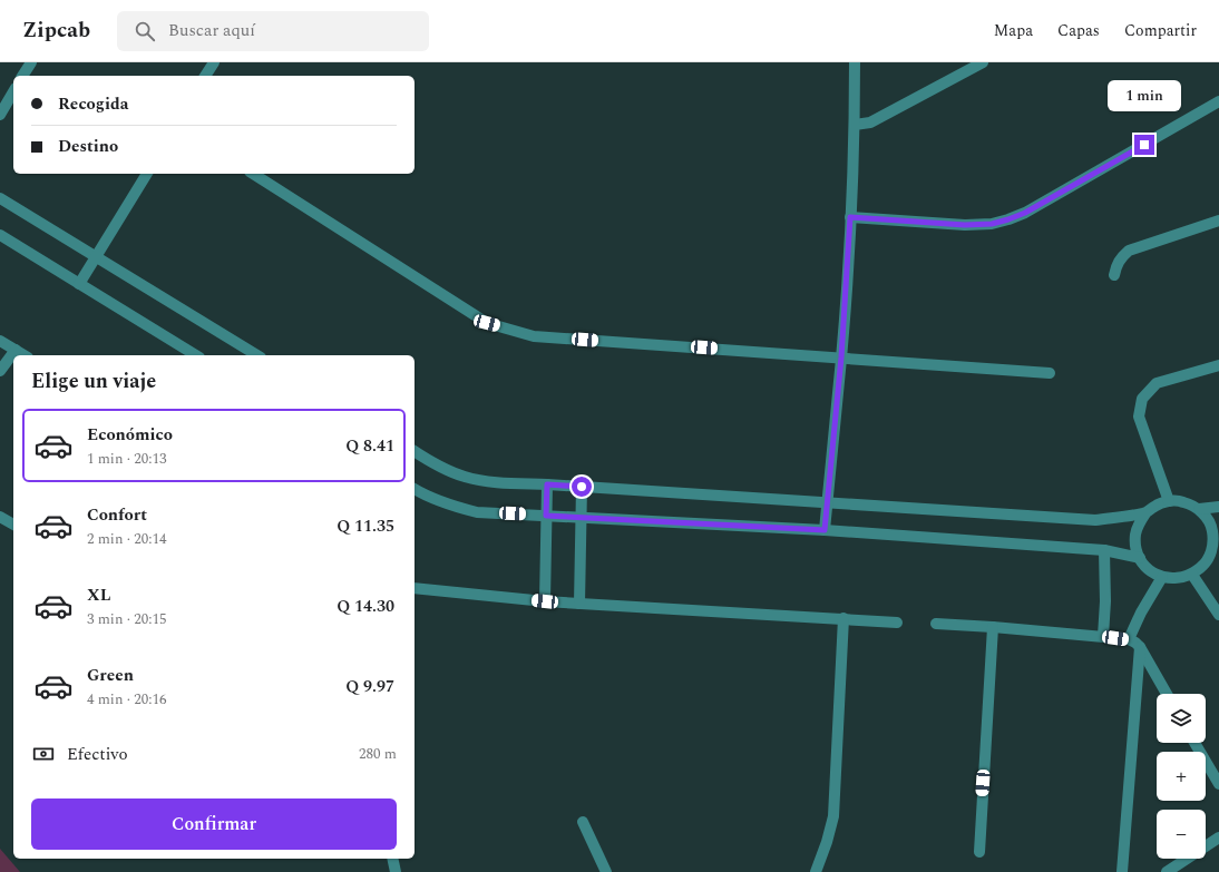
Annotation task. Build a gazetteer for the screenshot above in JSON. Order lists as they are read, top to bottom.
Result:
{
  "page": {
    "header": "Zipcab",
    "search": "Buscar aquí",
    "nav": ["Mapa", "Capas", "Compartir"],
    "banner": ["Recogida", "Destino"],
    "bubble": "1 min",
    "heading": "Elige un viaje",
    "list": [
      {
        "name": "Económico",
        "note": "1 min · 20:13",
        "value": "Q 8.41"
      },
      {
        "name": "Confort",
        "note": "2 min · 20:14",
        "value": "Q 11.35"
      },
      {
        "name": "XL",
        "note": "3 min · 20:15",
        "value": "Q 14.30"
      },
      {
        "name": "Green",
        "note": "4 min · 20:16",
        "value": "Q 9.97"
      }
    ],
    "map_buttons": ["+", "−"],
    "pay": ["Efectivo", "280 m"],
    "buttons": "Confirmar"
  }
}
